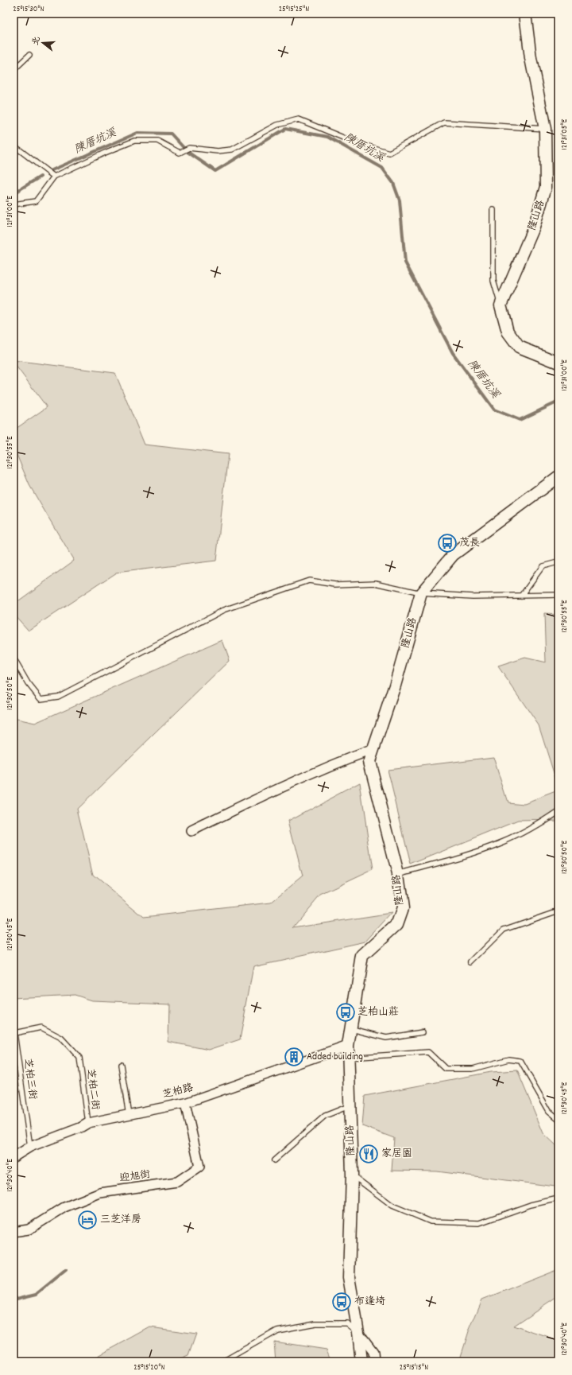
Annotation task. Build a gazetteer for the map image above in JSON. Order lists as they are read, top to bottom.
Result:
{
  "streets": {
    "street": ["隆山路", "芝柏路", "迎旭街"],
    "lane": ["芝柏三街", "芝柏二街"]
  },
  "crossings": [
    ["隆山路", "芝柏路"],
    ["芝柏三街", "芝柏二街"],
    ["芝柏三街", "芝柏路"],
    ["芝柏二街", "芝柏路"],
    ["芝柏路", "迎旭街"]
  ],
  "water": ["陳厝坑溪"],
  "places": {
    "bus stop": ["茂長", "芝柏山莊", "布逢埼"],
    "building": ["Added building"],
    "restaurant": ["家居園"],
    "hotel": ["三芝洋房"]
  },
  "north": "left",
  "coordinates": [
    "25°15'30\"N",
    "25°15'25\"N",
    "121°31'05\"E",
    "121°31'00\"E",
    "121°30'55\"E",
    "121°30'50\"E",
    "121°30'45\"E",
    "121°30'40\"E",
    "25°15'20\"N",
    "25°15'15\"N"
  ]
}
